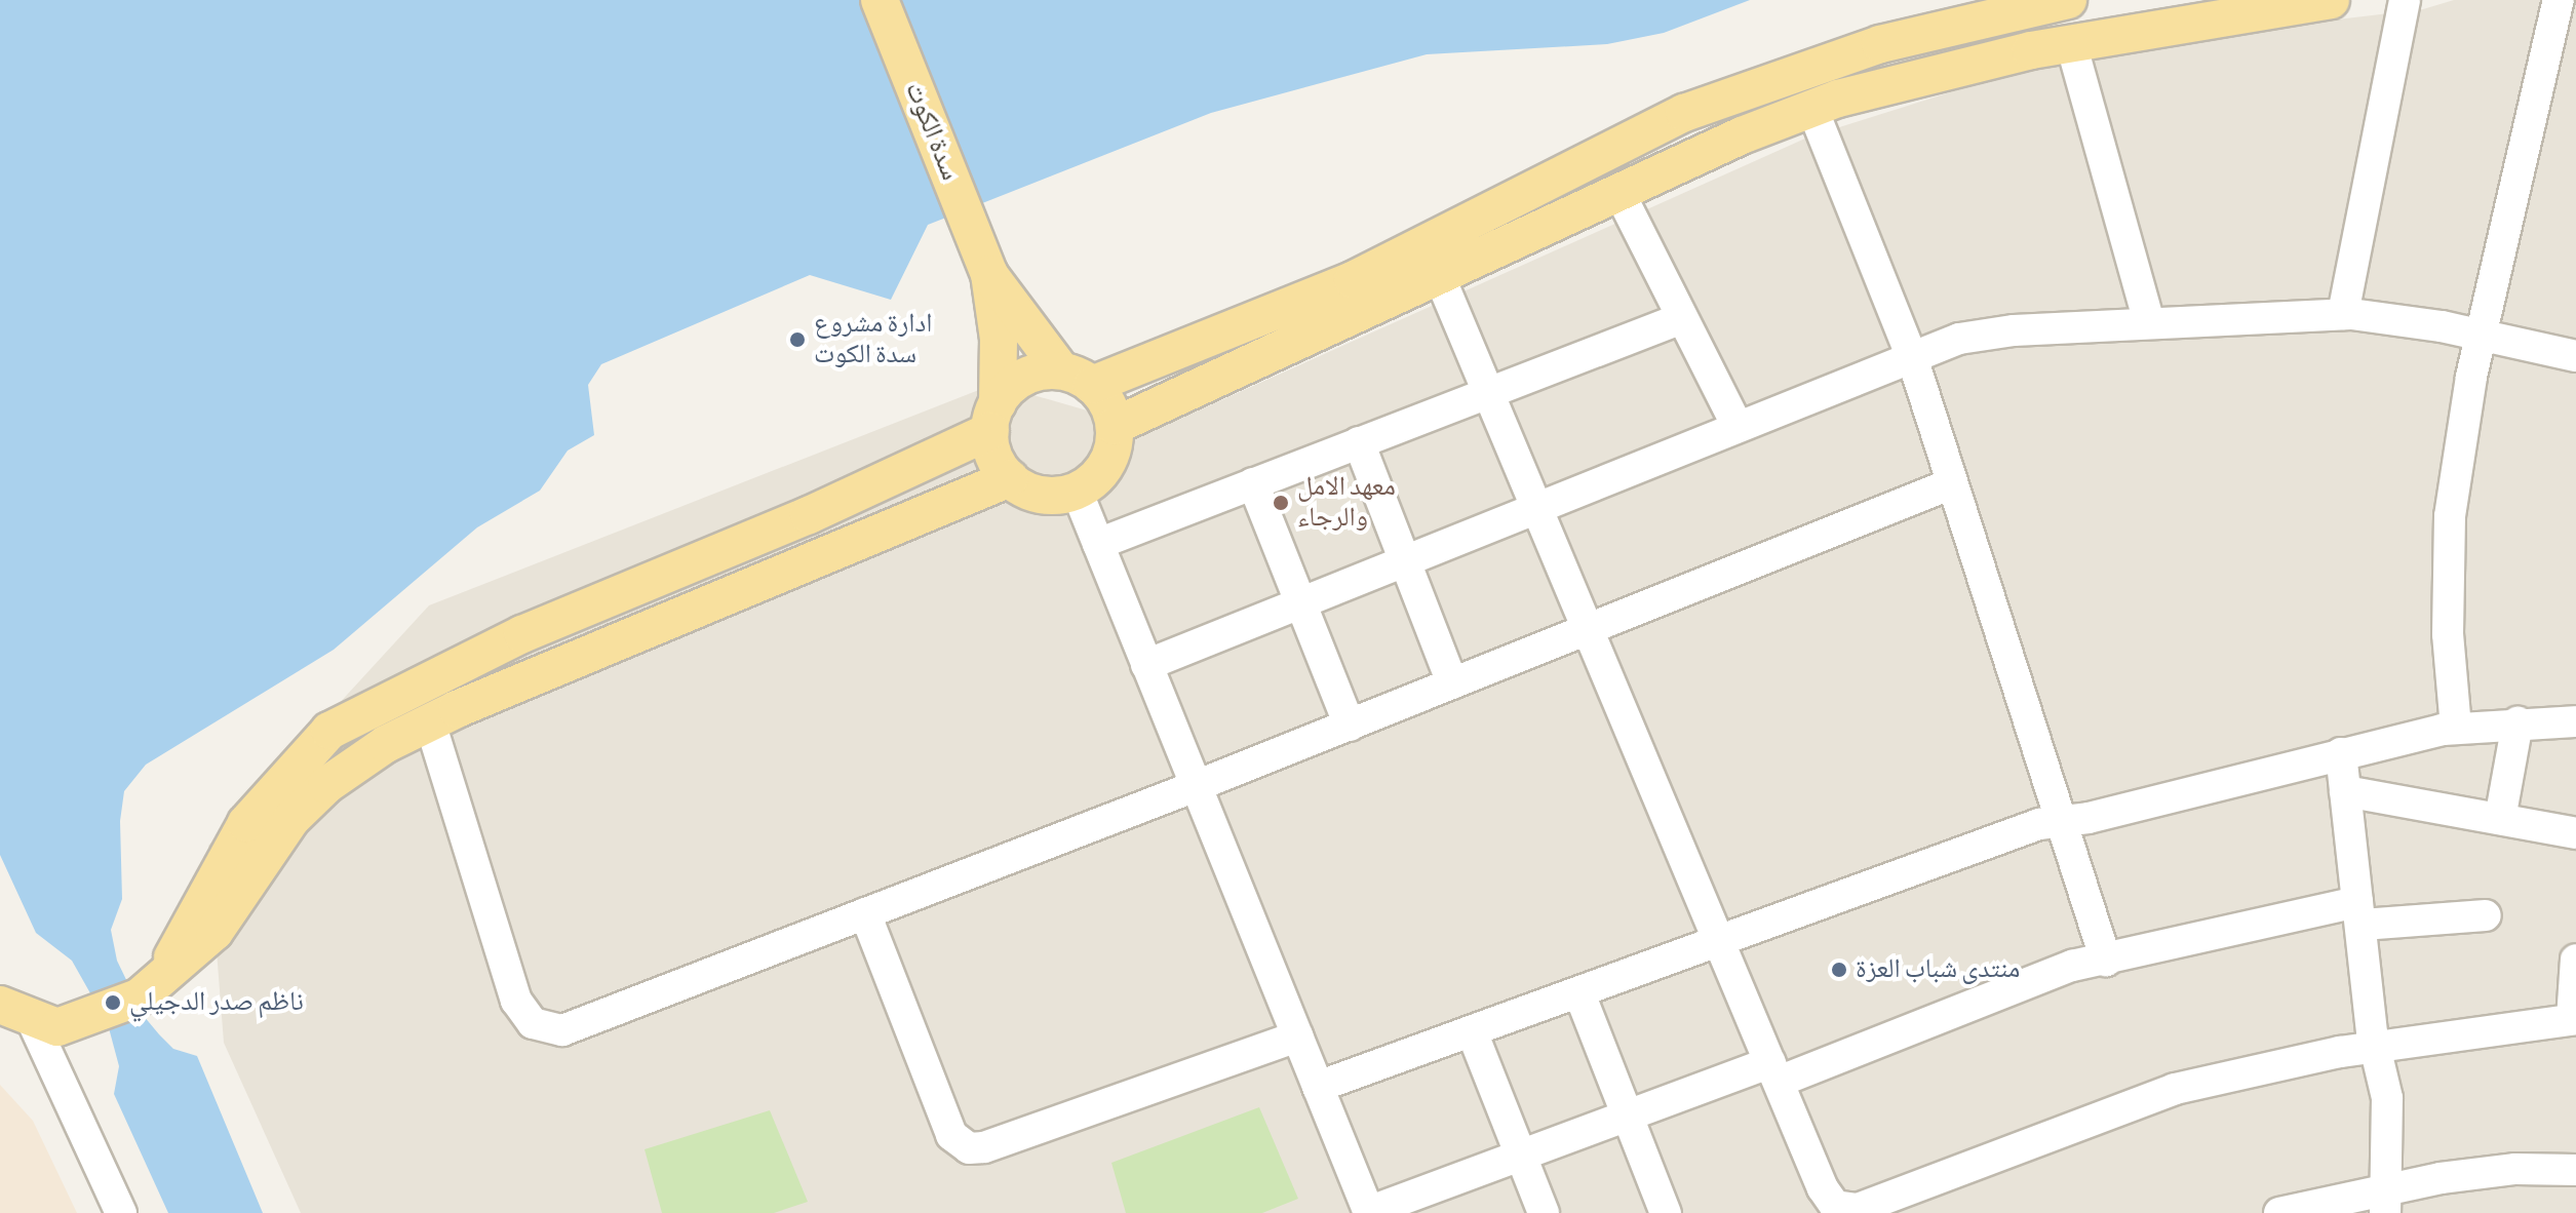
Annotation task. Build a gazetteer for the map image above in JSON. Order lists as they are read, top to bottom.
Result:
{
  "streets": {
    "main road": ["سدة الكوت"]
  },
  "places": [
    "ادارة مشروع سدة الكوت",
    "معهد الامل والرجاء",
    "منتدى شباب العزة",
    "ناظم صدر الدجيلي"
  ]
}
